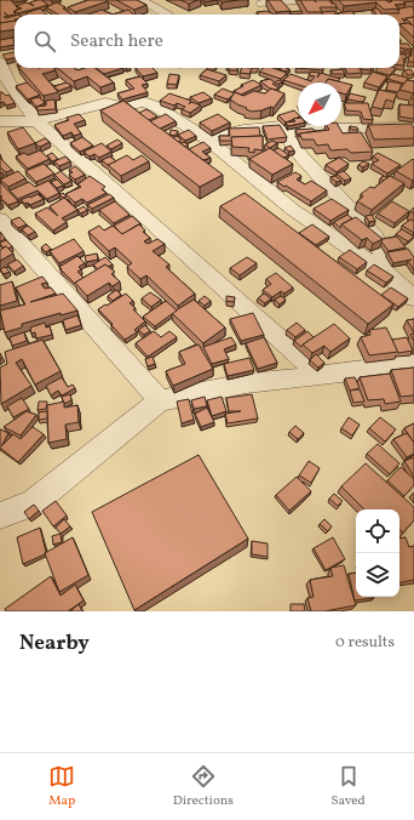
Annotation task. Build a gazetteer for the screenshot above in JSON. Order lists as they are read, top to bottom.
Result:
{
  "north": "bottom left",
  "page": {
    "search": "Search here",
    "heading": ["Nearby", "0 results"],
    "nav": ["Map", "Directions", "Saved"]
  }
}
